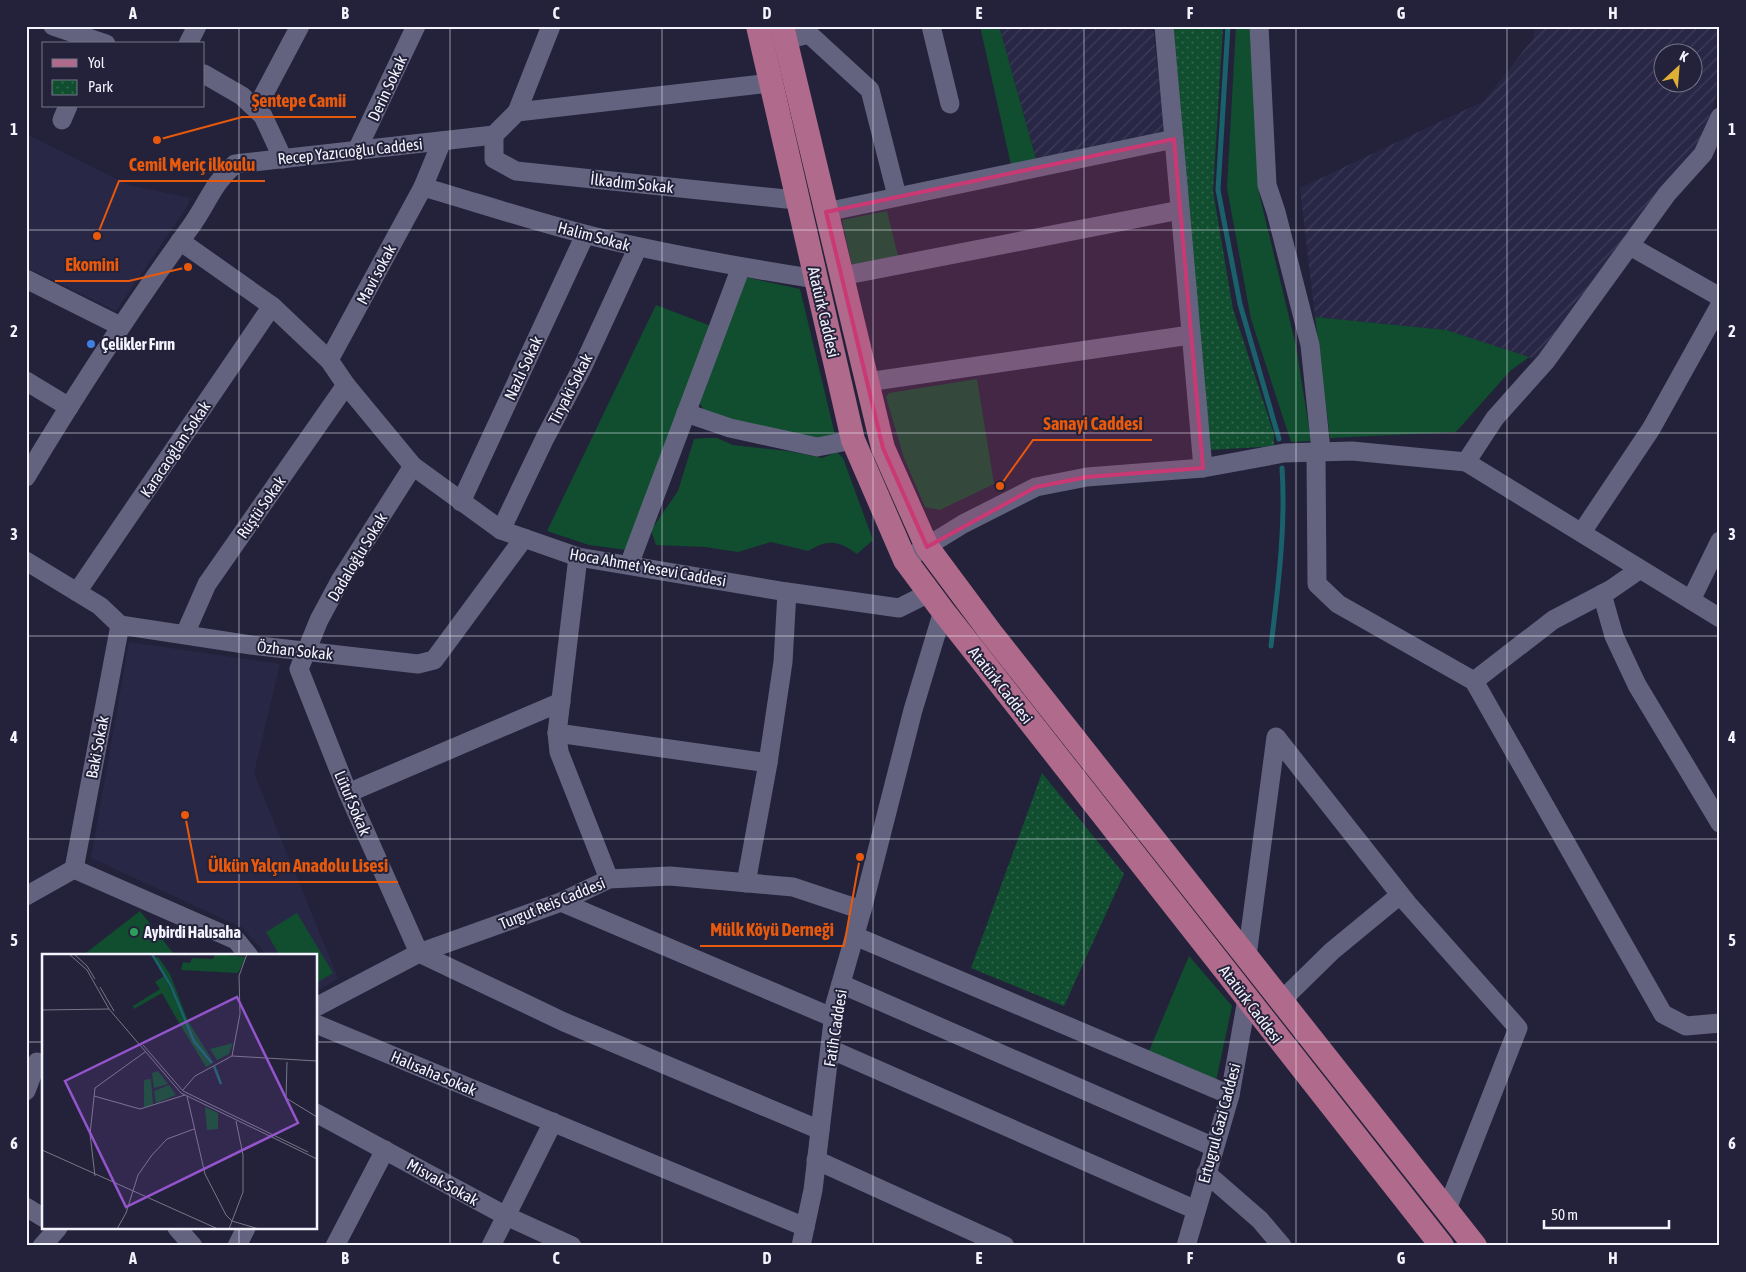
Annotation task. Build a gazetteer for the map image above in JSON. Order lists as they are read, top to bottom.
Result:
{
  "streets": {
    "main road": ["Atatürk Caddesi"],
    "street": [
      "Derin Sokak",
      "Recep Yazıcıoğlu Caddesi",
      "İlkadım Sokak",
      "Halim Sokak",
      "Mavi sokak",
      "Nazlı Sokak",
      "Tiryaki Sokak",
      "Karacaoğlan Sokak",
      "Rüştü Sokak",
      "Dadaloğlu Sokak",
      "Hoca Ahmet Yesevi Caddesi",
      "Özhan Sokak",
      "Baki Sokak",
      "Lütuf Sokak",
      "Turgut Reis Caddesi",
      "Fatih Caddesi",
      "Halısaha Sokak",
      "Ertugrul Gazi Caddesi",
      "Misvak Sokak"
    ]
  },
  "crossings": [
    ["Derin Sokak", "Recep Yazıcıoğlu Caddesi"],
    ["Recep Yazıcıoğlu Caddesi", "İlkadım Sokak"],
    ["Recep Yazıcıoğlu Caddesi", "Hoca Ahmet Yesevi Caddesi"],
    ["İlkadım Sokak", "Atatürk Caddesi"],
    ["Halim Sokak", "Mavi sokak"],
    ["Halim Sokak", "Atatürk Caddesi"],
    ["Halim Sokak", "Nazlı Sokak"],
    ["Halim Sokak", "Tiryaki Sokak"],
    ["Mavi sokak", "Hoca Ahmet Yesevi Caddesi"],
    ["Atatürk Caddesi", "Hoca Ahmet Yesevi Caddesi"],
    ["Atatürk Caddesi", "Fatih Caddesi"],
    ["Atatürk Caddesi", "Ertugrul Gazi Caddesi"],
    ["Nazlı Sokak", "Hoca Ahmet Yesevi Caddesi"],
    ["Tiryaki Sokak", "Hoca Ahmet Yesevi Caddesi"],
    ["Karacaoğlan Sokak", "Hoca Ahmet Yesevi Caddesi"],
    ["Rüştü Sokak", "Hoca Ahmet Yesevi Caddesi"],
    ["Rüştü Sokak", "Özhan Sokak"],
    ["Dadaloğlu Sokak", "Hoca Ahmet Yesevi Caddesi"],
    ["Dadaloğlu Sokak", "Özhan Sokak"],
    ["Dadaloğlu Sokak", "Lütuf Sokak"],
    ["Hoca Ahmet Yesevi Caddesi", "Özhan Sokak"],
    ["Özhan Sokak", "Baki Sokak"],
    ["Özhan Sokak", "Lütuf Sokak"],
    ["Lütuf Sokak", "Turgut Reis Caddesi"],
    ["Turgut Reis Caddesi", "Fatih Caddesi"],
    ["Fatih Caddesi", "Halısaha Sokak"]
  ],
  "places": [
    "Şentepe Camii",
    "Cemil Meriç ilkoulu",
    "Ekomini",
    "Çelikler Fırın",
    "Sanayi Caddesi",
    "Ülkün Yalçın Anadolu Lisesi",
    "Mülk Köyü Derneği",
    "Aybirdi Halısaha"
  ],
  "legend": ["Yol", "Park"],
  "scale_bar": "50 m",
  "north": "top right",
  "grid": {
    "columns": [
      "A",
      "B",
      "C",
      "D",
      "E",
      "F",
      "G",
      "H"
    ],
    "rows": [
      "1",
      "2",
      "3",
      "4",
      "5",
      "6"
    ]
  }
}
